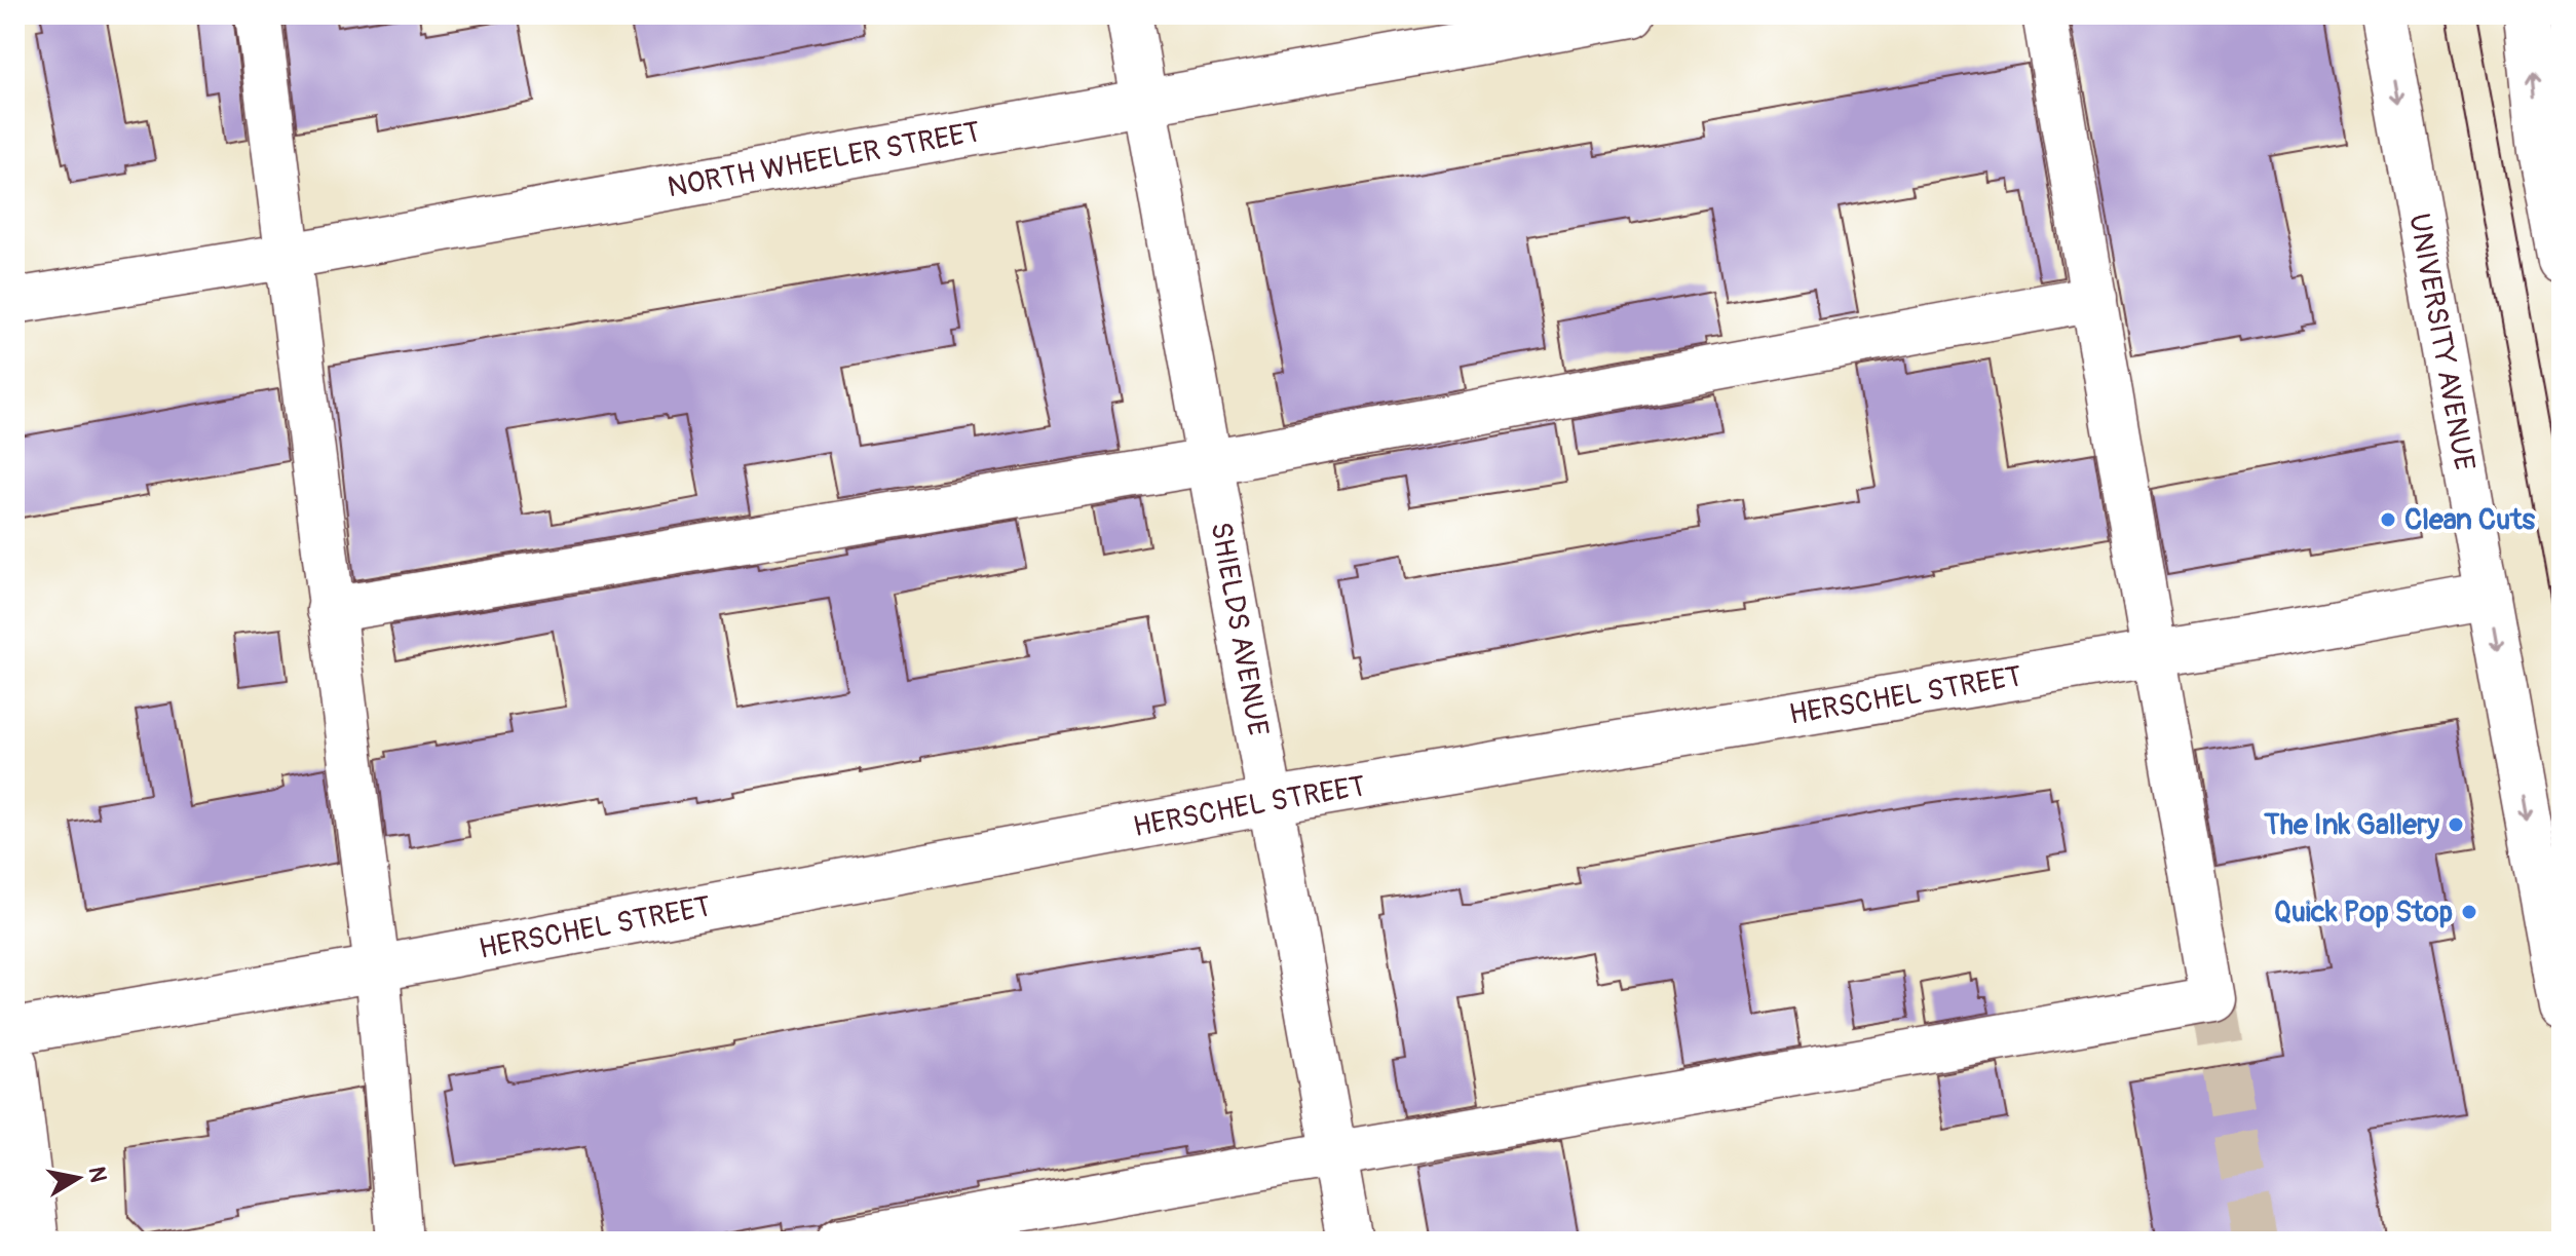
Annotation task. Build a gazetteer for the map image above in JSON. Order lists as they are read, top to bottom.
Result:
{
  "streets": {
    "street": [
      "NORTH WHEELER STREET",
      "UNIVERSITY AVENUE",
      "SHIELDS AVENUE",
      "HERSCHEL STREET"
    ]
  },
  "crossings": [
    ["NORTH WHEELER STREET", "SHIELDS AVENUE"],
    ["UNIVERSITY AVENUE", "HERSCHEL STREET"],
    ["SHIELDS AVENUE", "HERSCHEL STREET"]
  ],
  "places": ["Clean Cuts", "The Ink Gallery", "Quick Pop Stop"],
  "north": "right"
}
